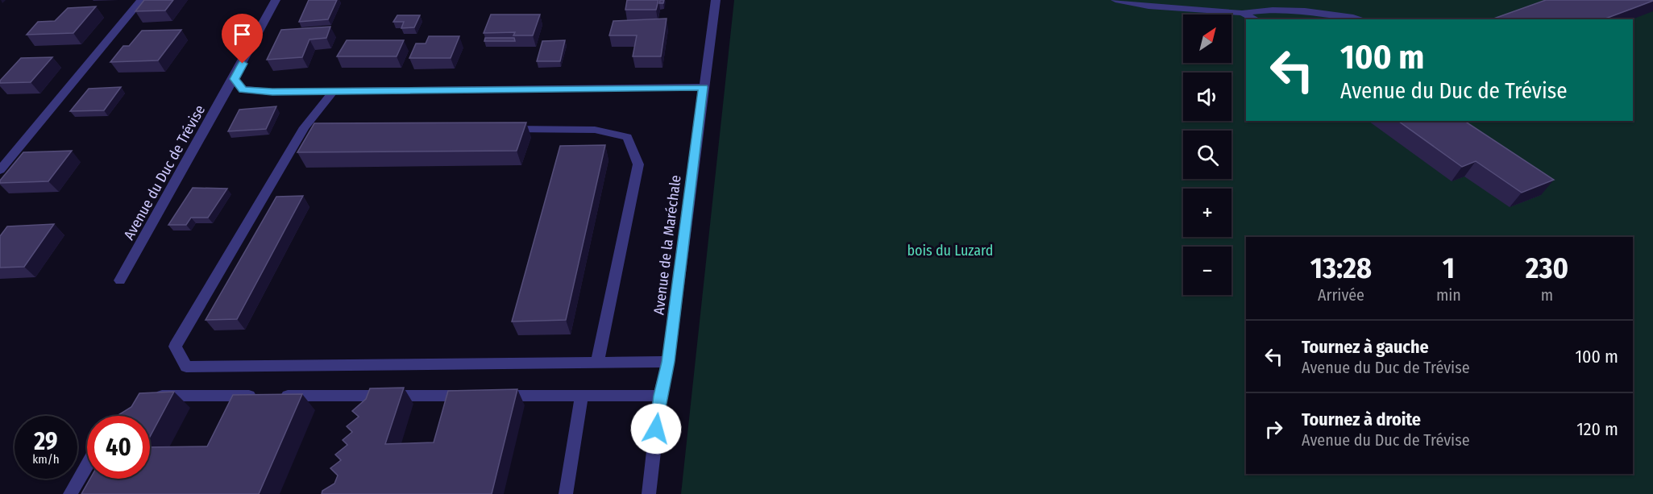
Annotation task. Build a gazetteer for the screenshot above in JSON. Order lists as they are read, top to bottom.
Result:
{
  "streets": {
    "street": ["Avenue du Duc de Trévise", "Avenue de la Maréchale"]
  },
  "parks": ["bois du Luzard"],
  "north": "top right",
  "page": {
    "map_buttons": ["+", "−"],
    "turn": ["100 m", "Avenue du Duc de Trévise"],
    "eta": [
      "13:28",
      "Arrivée",
      "1",
      "min",
      "230",
      "m"
    ],
    "list": [
      {
        "name": "Tournez à gauche",
        "note": "Avenue du Duc de Trévise",
        "value": "100 m"
      },
      {
        "name": "Tournez à droite",
        "note": "Avenue du Duc de Trévise",
        "value": "120 m"
      }
    ],
    "speed": "29 km/h",
    "limit": "40"
  }
}
